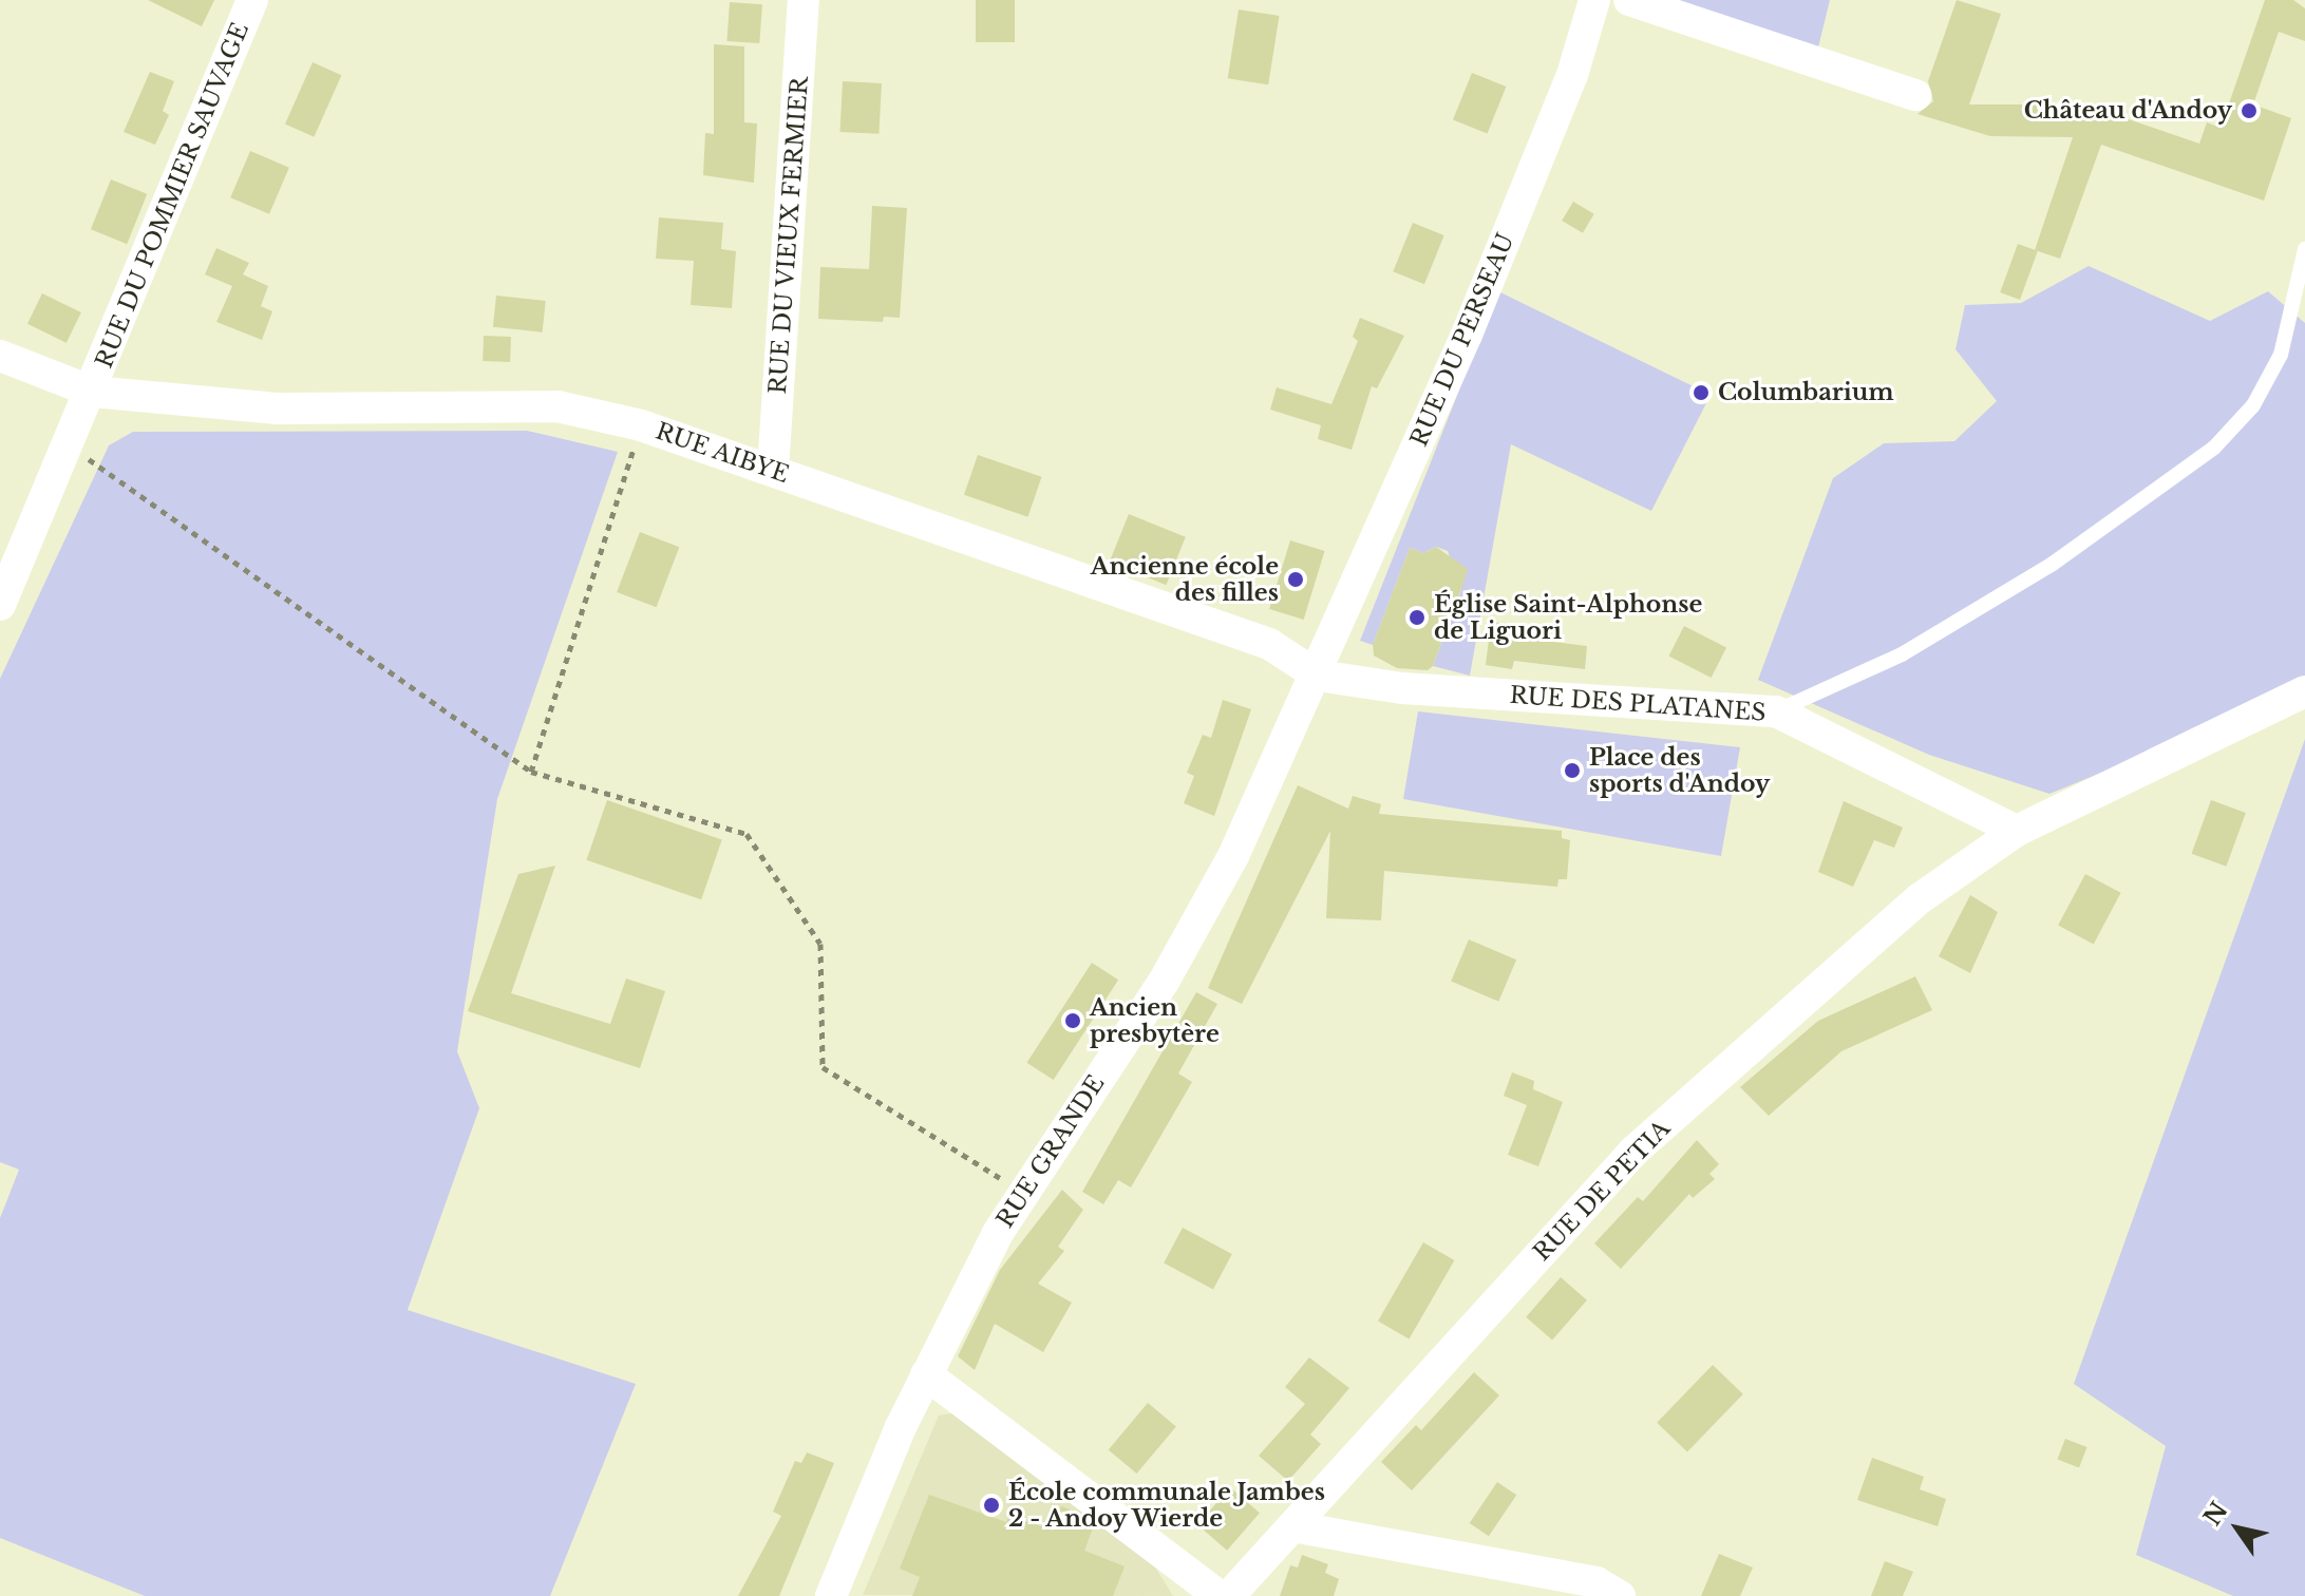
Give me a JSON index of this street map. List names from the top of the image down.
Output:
{
  "streets": {
    "street": [
      "RUE DU POMMIER SAUVAGE",
      "RUE DU VIEUX FERMIER",
      "RUE DU PERSEAU",
      "RUE AIBYE",
      "RUE DES PLATANES",
      "RUE GRANDE",
      "RUE DE PETIA"
    ]
  },
  "crossings": [
    ["RUE DU POMMIER SAUVAGE", "RUE AIBYE"],
    ["RUE DU VIEUX FERMIER", "RUE AIBYE"],
    ["RUE DU PERSEAU", "RUE AIBYE"],
    ["RUE DU PERSEAU", "RUE DES PLATANES"],
    ["RUE DU PERSEAU", "RUE GRANDE"],
    ["RUE AIBYE", "RUE DES PLATANES"],
    ["RUE AIBYE", "RUE GRANDE"],
    ["RUE DES PLATANES", "RUE GRANDE"],
    ["RUE DES PLATANES", "RUE DE PETIA"]
  ],
  "places": [
    "Château d'Andoy",
    "Columbarium",
    "Ancienne école des filles",
    "Église Saint-Alphonse de Liguori",
    "Place des sports d'Andoy",
    "Ancien presbytère",
    "École communale Jambes 2 - Andoy Wierde"
  ],
  "north": "top left"
}
